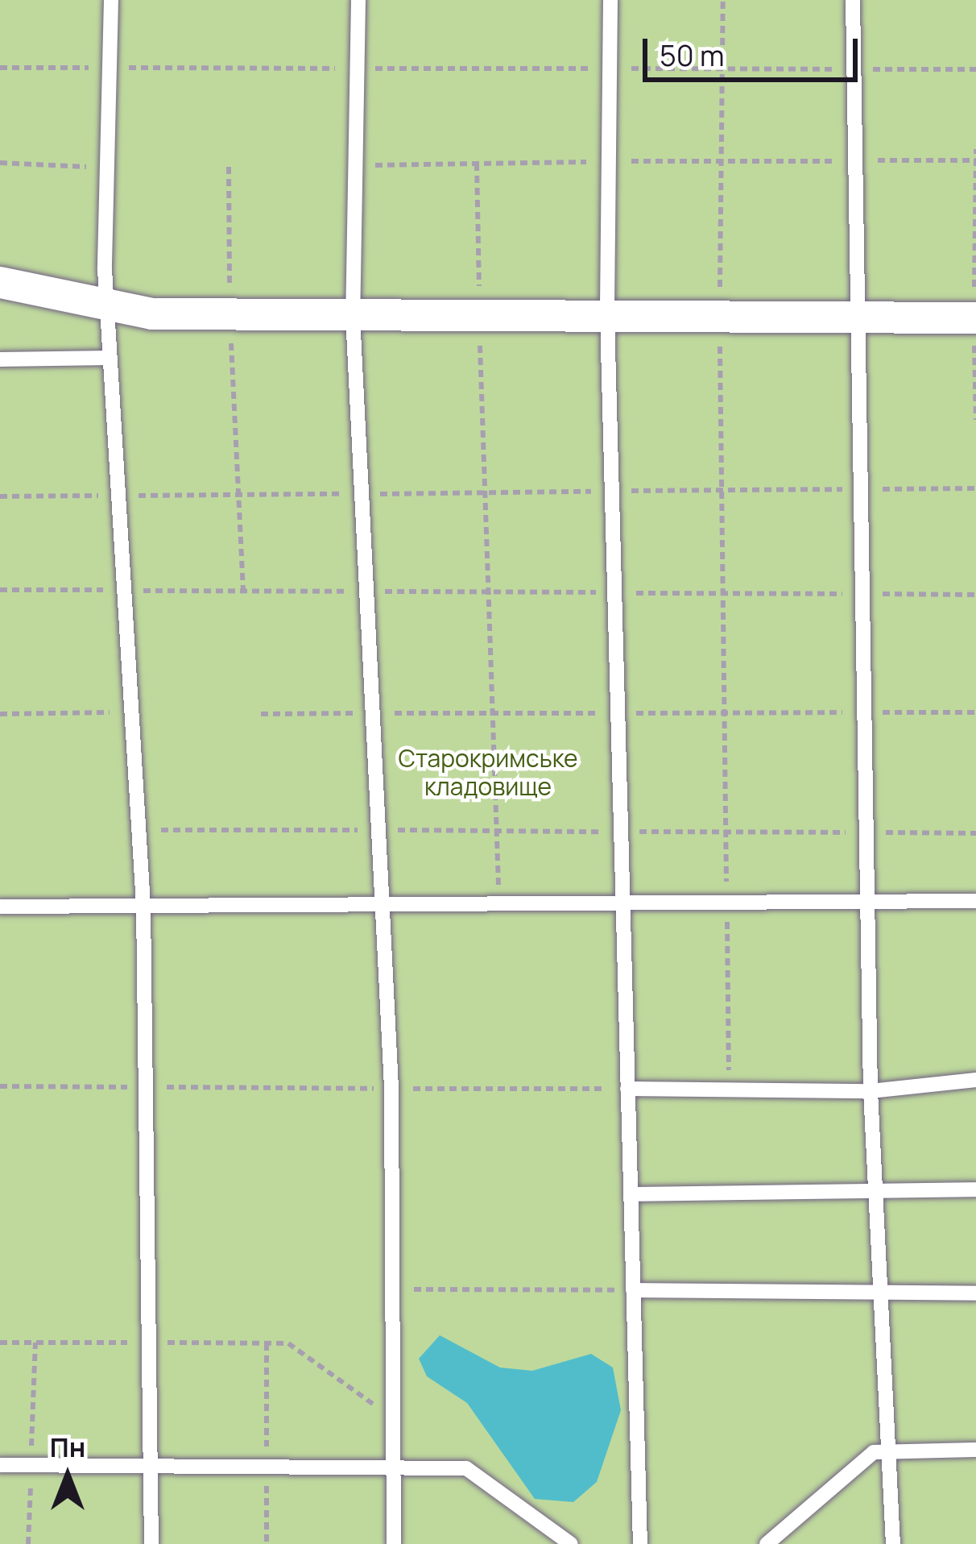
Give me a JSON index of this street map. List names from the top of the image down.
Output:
{
  "parks": ["Старокримське кладовище"],
  "scale_bar": "50 m",
  "north": "top"
}
